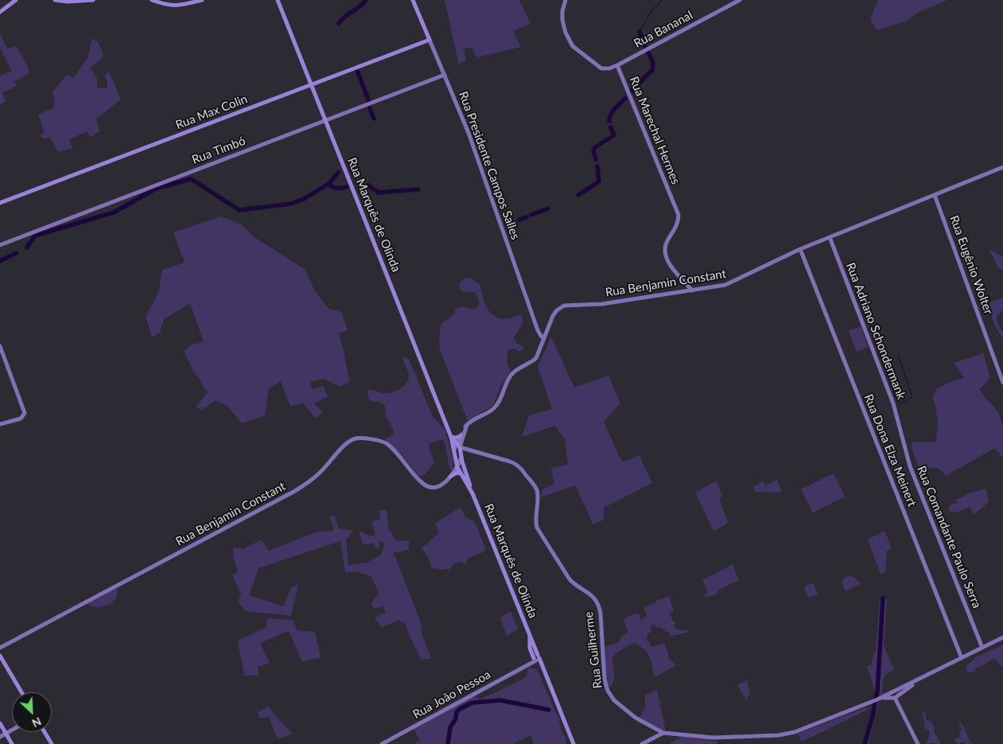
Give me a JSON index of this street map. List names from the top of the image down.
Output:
{
  "streets": {
    "main road": [
      "Rua Bananal",
      "Rua Max Colin",
      "Rua Marechal Hermes",
      "Rua Timbó",
      "Rua Presidente Campos Salles",
      "Rua Marquês de Olinda",
      "Rua Eugênio Wolter",
      "Rua Benjamin Constant",
      "Rua Adriano Schondermank",
      "Rua Dona Elza Meinert",
      "Rua Comandante Paulo Serra",
      "Rua Guilherme",
      "Rua João Pessoa"
    ]
  },
  "crossings": [
    ["Rua Bananal", "Rua Marechal Hermes"],
    ["Rua Max Colin", "Rua Presidente Campos Salles"],
    ["Rua Max Colin", "Rua Marquês de Olinda"],
    ["Rua Marechal Hermes", "Rua Benjamin Constant"],
    ["Rua Timbó", "Rua Presidente Campos Salles"],
    ["Rua Timbó", "Rua Marquês de Olinda"],
    ["Rua Presidente Campos Salles", "Rua Benjamin Constant"],
    ["Rua Marquês de Olinda", "Rua Benjamin Constant"],
    ["Rua Marquês de Olinda", "Rua Guilherme"],
    ["Rua Marquês de Olinda", "Rua João Pessoa"],
    ["Rua Eugênio Wolter", "Rua Benjamin Constant"],
    ["Rua Benjamin Constant", "Rua Adriano Schondermank"],
    ["Rua Benjamin Constant", "Rua Dona Elza Meinert"],
    ["Rua Benjamin Constant", "Rua Guilherme"],
    ["Rua Adriano Schondermank", "Rua Comandante Paulo Serra"],
    ["Rua Dona Elza Meinert", "Rua Guilherme"],
    ["Rua Comandante Paulo Serra", "Rua Guilherme"]
  ],
  "north": "bottom right"
}
